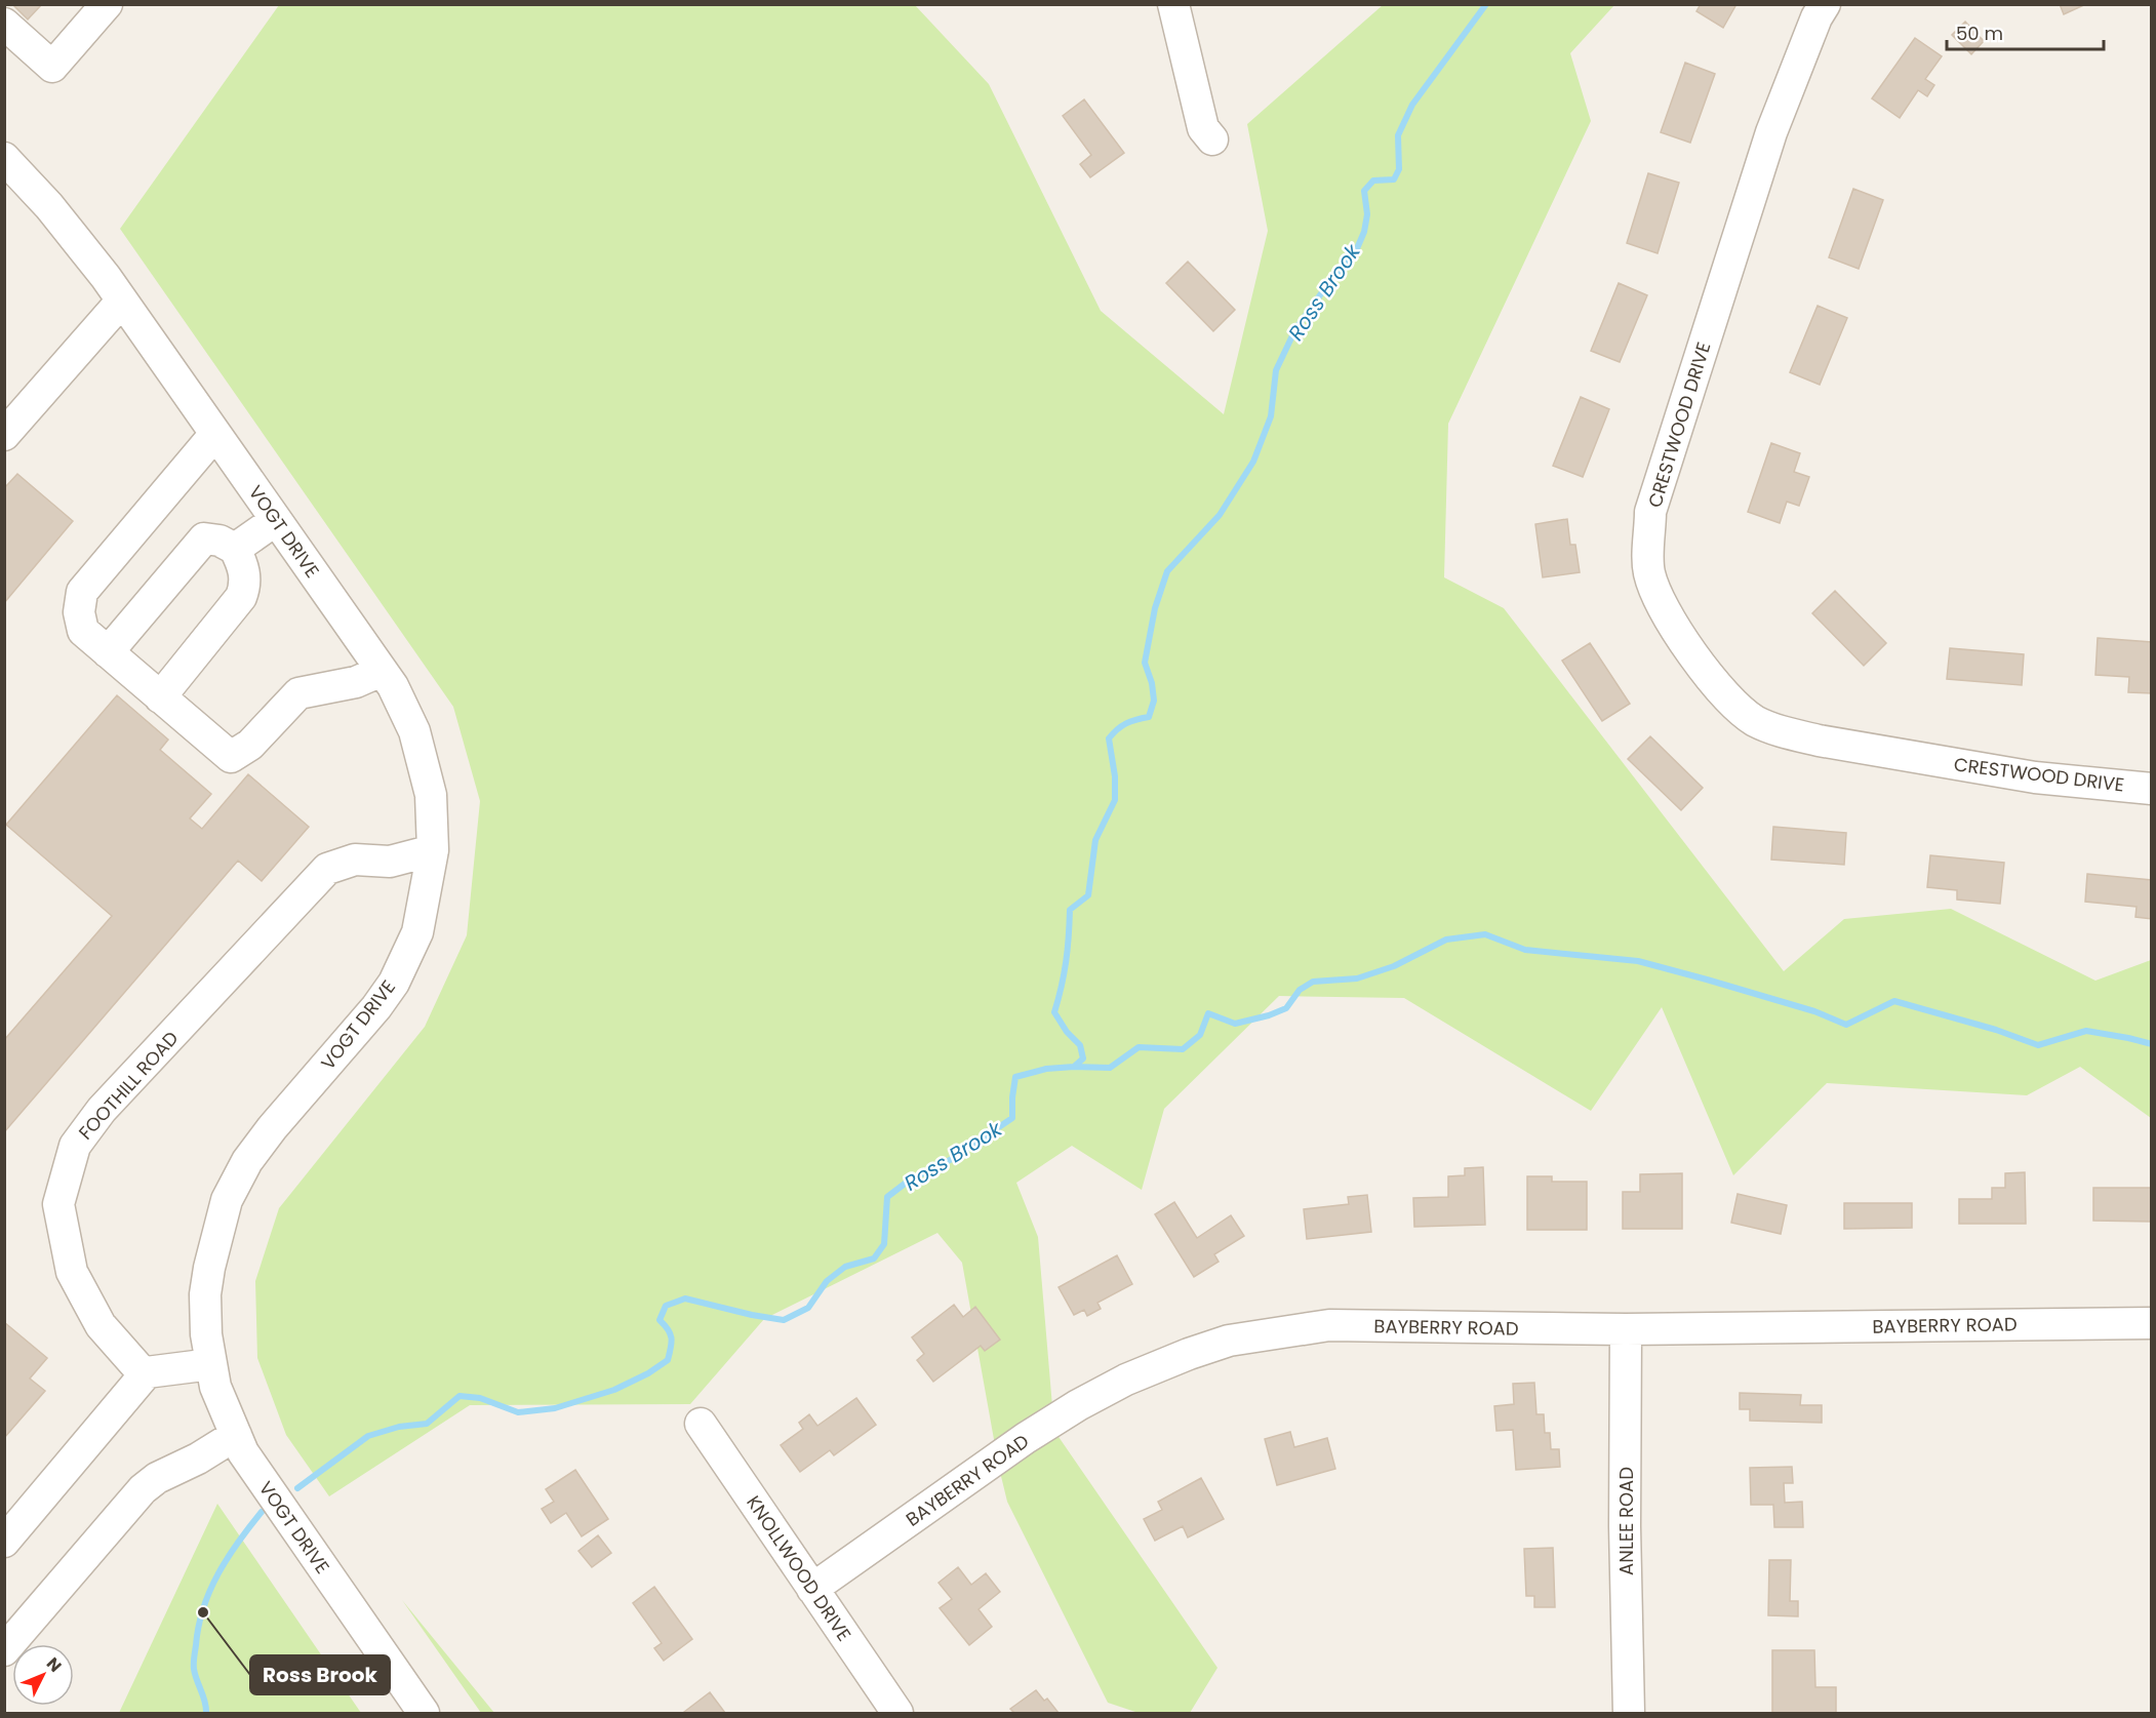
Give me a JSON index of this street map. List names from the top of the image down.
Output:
{
  "streets": {
    "street": [
      "CRESTWOOD DRIVE",
      "VOGT DRIVE",
      "FOOTHILL ROAD",
      "BAYBERRY ROAD",
      "ANLEE ROAD",
      "KNOLLWOOD DRIVE"
    ]
  },
  "crossings": [
    ["VOGT DRIVE", "FOOTHILL ROAD"],
    ["BAYBERRY ROAD", "ANLEE ROAD"],
    ["BAYBERRY ROAD", "KNOLLWOOD DRIVE"]
  ],
  "water": ["Ross Brook"],
  "places": ["Ross Brook"],
  "scale_bar": "50 m",
  "north": "top right"
}
